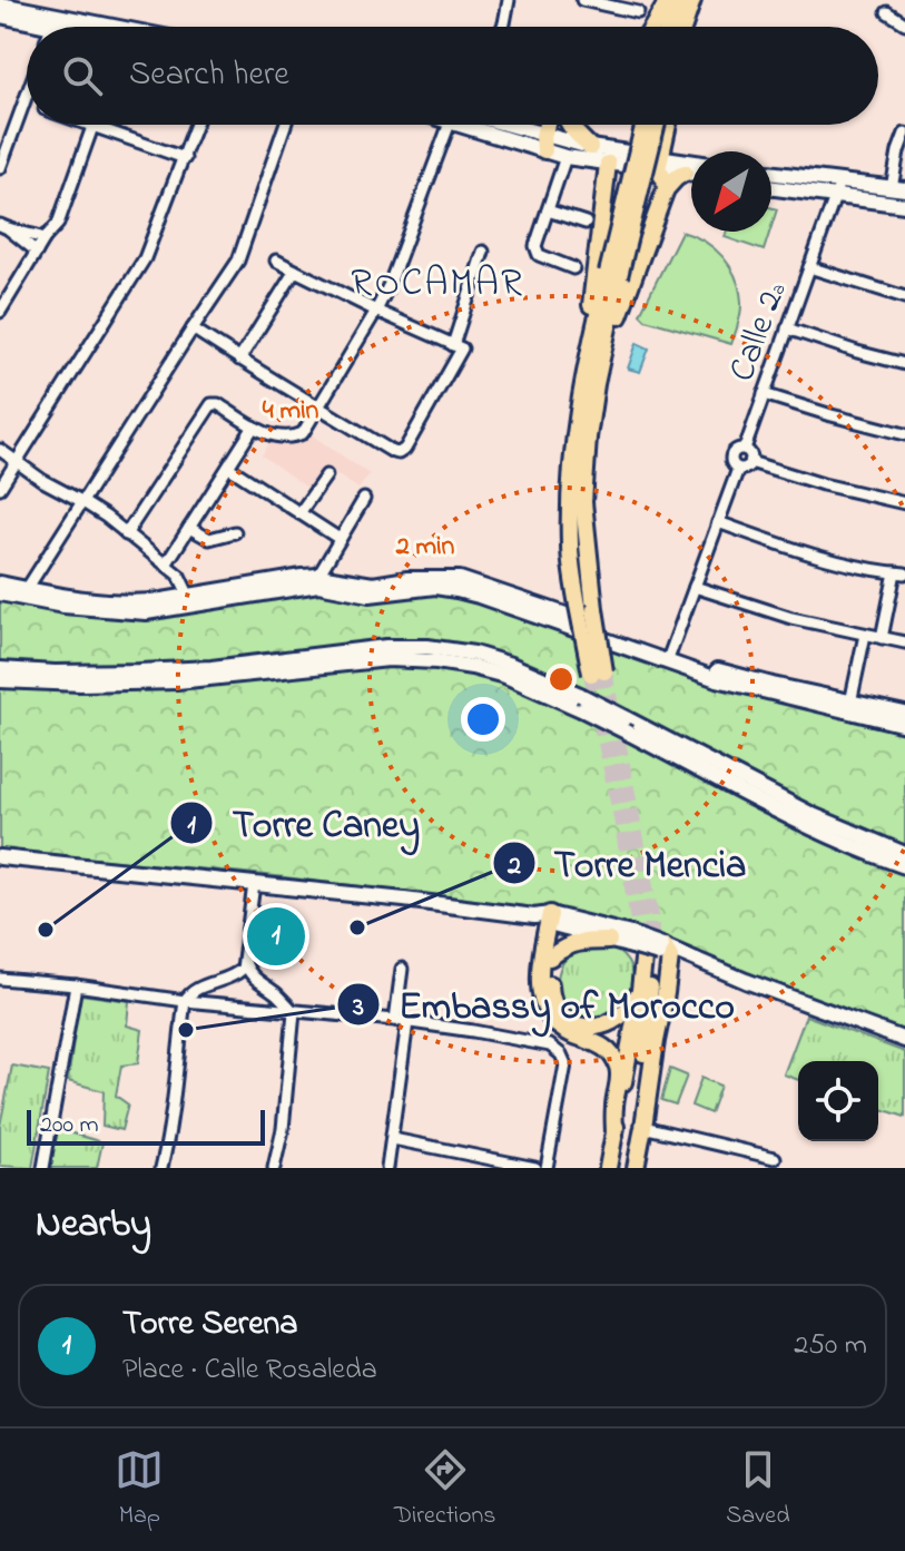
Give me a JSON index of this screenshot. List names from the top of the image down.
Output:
{
  "streets": {
    "street": ["Calle 2ª"]
  },
  "districts": ["ROCAMAR"],
  "places": ["Torre Mencia", "Torre Caney", "Embassy of Morocco"],
  "scale_bar": "200 m",
  "north": "bottom left",
  "page": {
    "search": "Search here",
    "pins": "1",
    "scale": "200 m",
    "heading": "Nearby",
    "list": [
      {
        "mark": "1",
        "name": "Torre Serena",
        "note": "Place · Calle Rosaleda",
        "value": "250 m"
      }
    ],
    "nav": ["Map", "Directions", "Saved"]
  },
  "rings": ["4 min", "2 min"]
}
